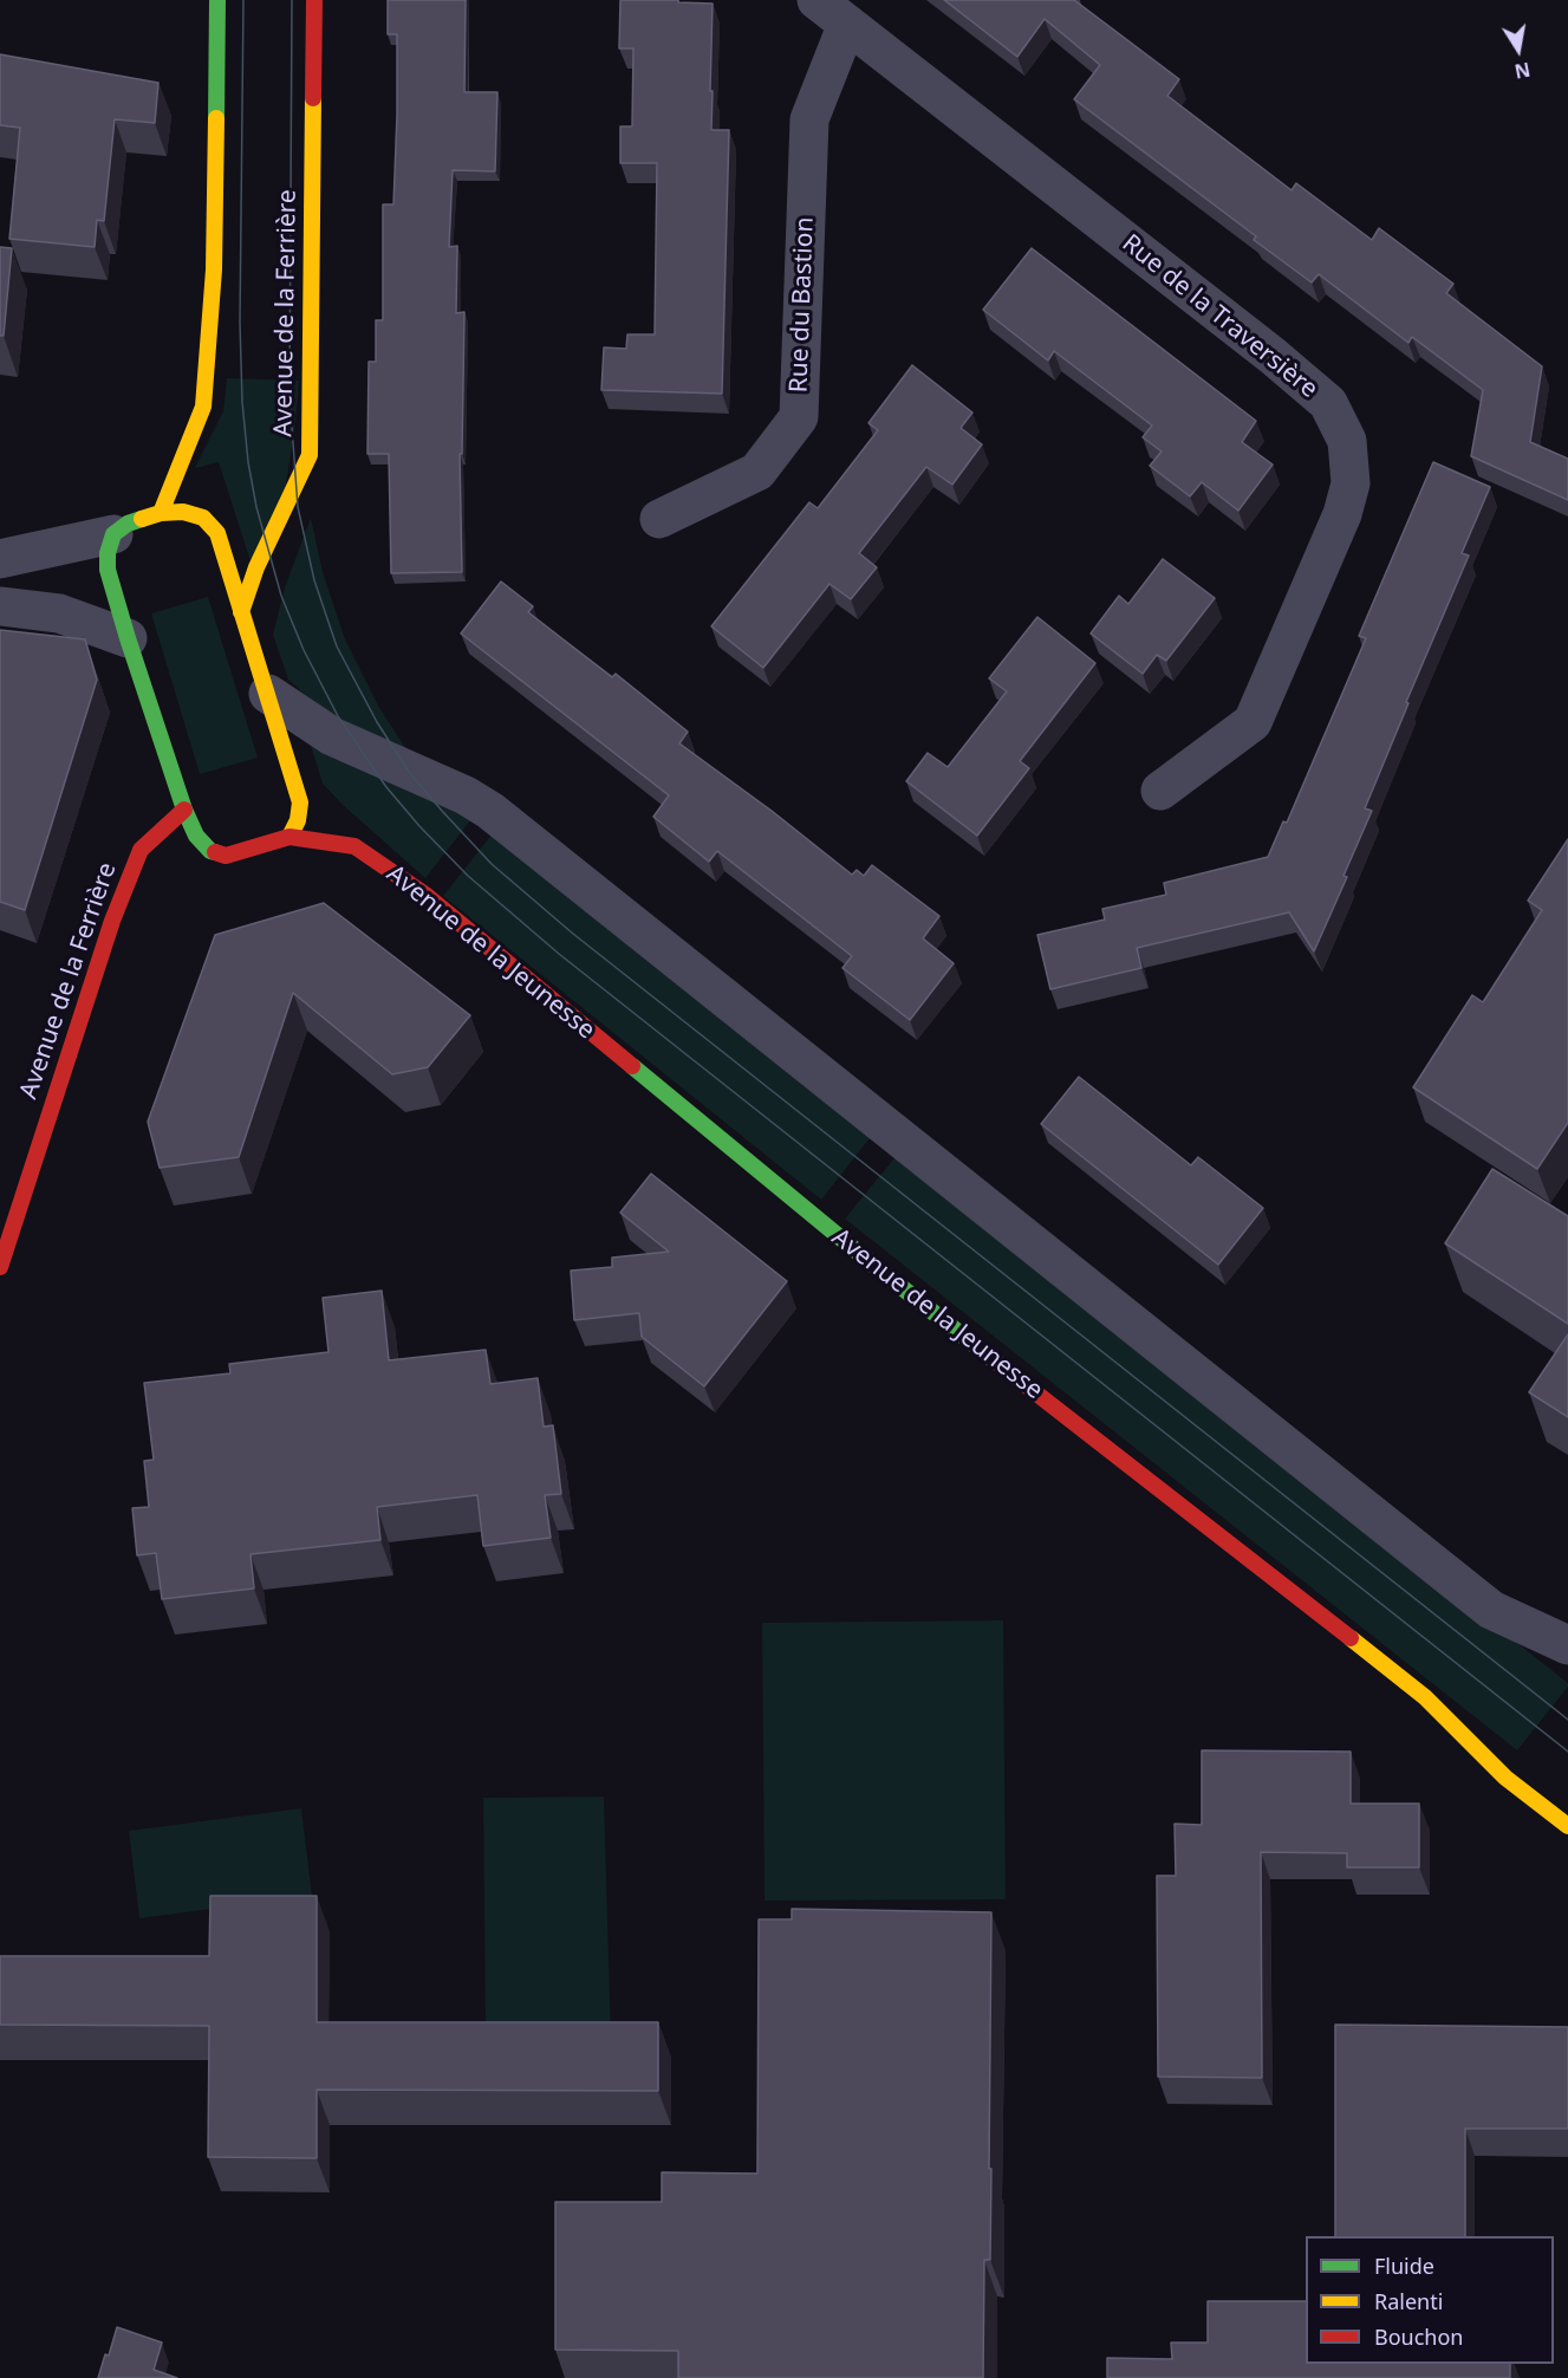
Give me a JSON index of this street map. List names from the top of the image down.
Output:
{
  "streets": {
    "street": [
      "Rue du Bastion",
      "Avenue de la Ferrière",
      "Rue de la Traversière",
      "Avenue de la Jeunesse"
    ]
  },
  "crossings": [
    ["Rue du Bastion", "Rue de la Traversière"]
  ],
  "legend": ["Fluide", "Ralenti", "Bouchon"],
  "north": "bottom"
}
